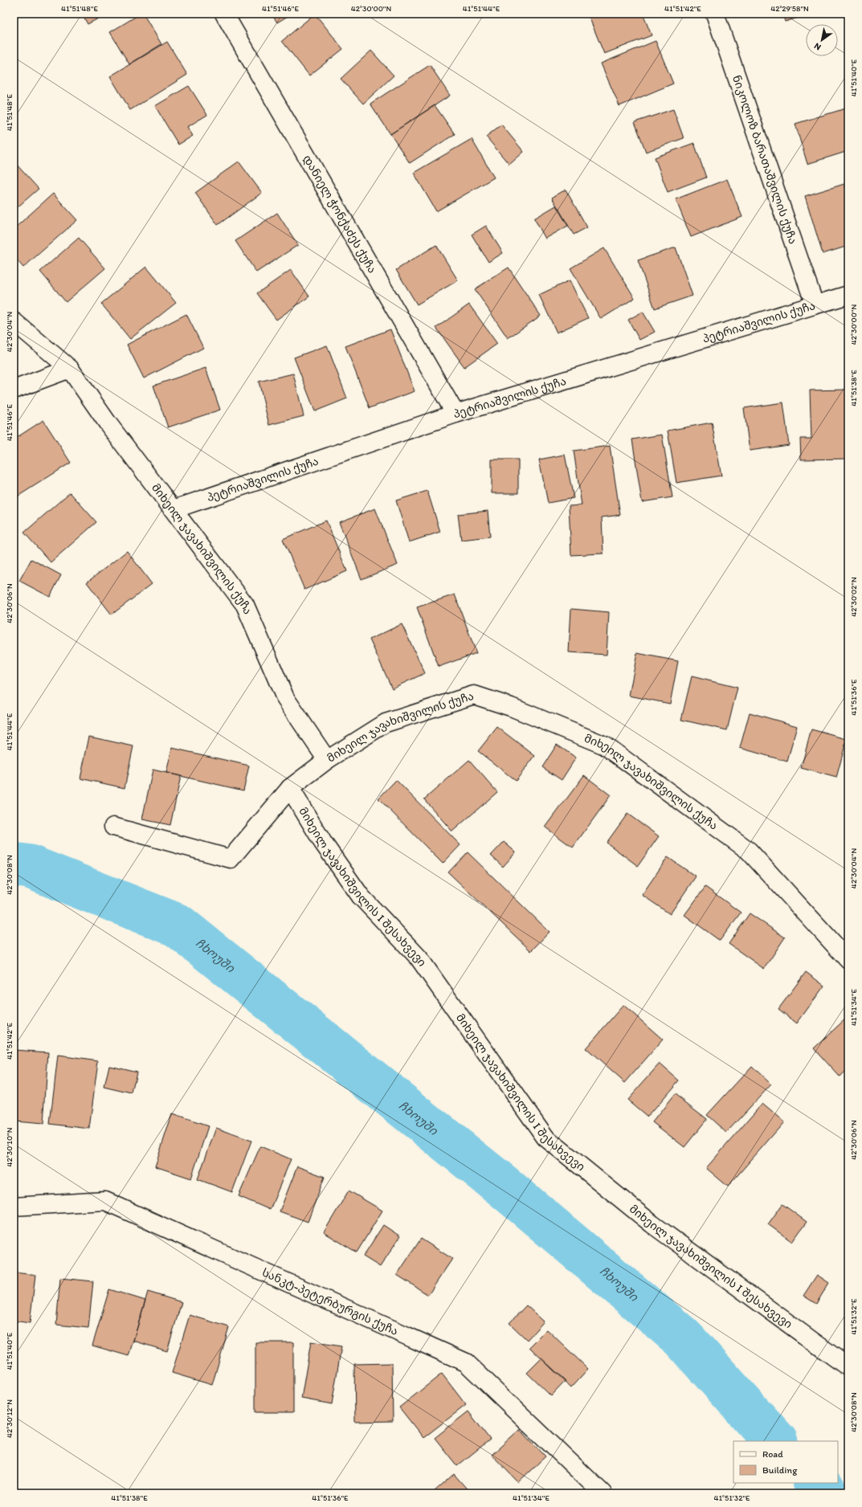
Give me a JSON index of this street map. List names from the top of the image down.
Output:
{
  "streets": {
    "street": [
      "ნიკოლოზ ბარათაშვილის ქუჩა",
      "დანიელ ჭონქაძეს ქუჩა",
      "პეტრიაშვილის ქუჩა",
      "მიხეილ ჯავახიშვილის ქუჩა",
      "მიხეილ ჯავახიშვილის I შესახვევი",
      "სანკტ-პეტერბურგის ქუჩა"
    ]
  },
  "crossings": [
    ["ნიკოლოზ ბარათაშვილის ქუჩა", "პეტრიაშვილის ქუჩა"],
    ["დანიელ ჭონქაძეს ქუჩა", "პეტრიაშვილის ქუჩა"],
    ["პეტრიაშვილის ქუჩა", "მიხეილ ჯავახიშვილის ქუჩა"]
  ],
  "water": ["ჩხოუში"],
  "legend": ["Road", "Building"],
  "north": "bottom left",
  "coordinates": [
    "41°51'48\"E",
    "41°51'46\"E",
    "42°30'00\"N",
    "41°51'44\"E",
    "41°51'42\"E",
    "42°29'58\"N",
    "41°51'40\"E",
    "42°30'04\"N",
    "41°51'38\"E",
    "42°30'02\"N",
    "42°30'06\"N",
    "41°51'36\"E",
    "42°30'08\"N",
    "41°51'34\"E",
    "42°30'10\"N",
    "41°51'32\"E",
    "42°30'12\"N"
  ]
}
